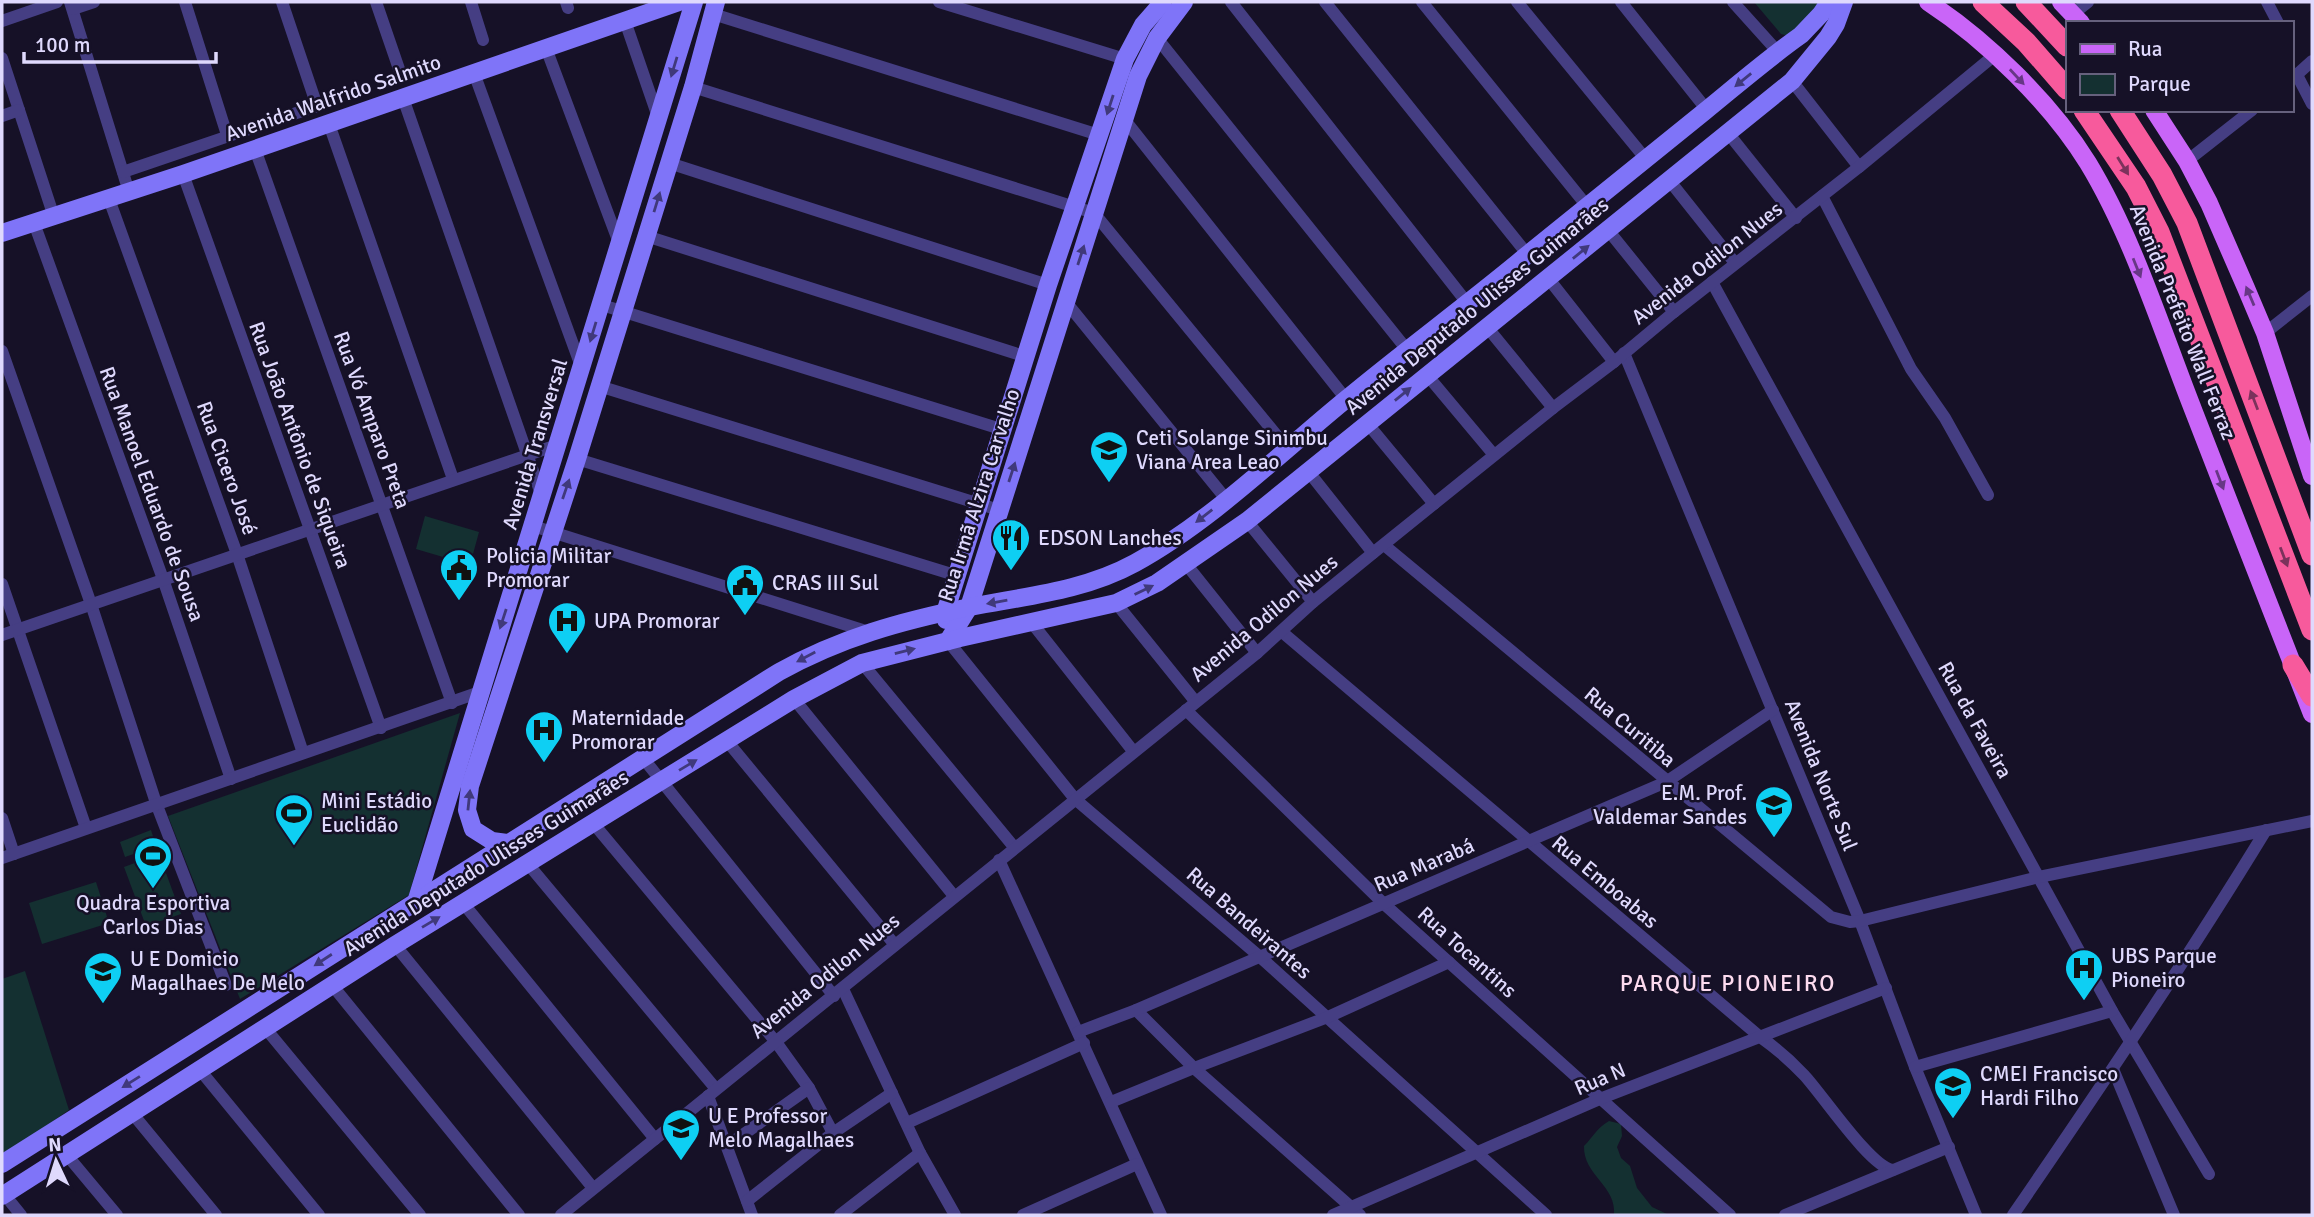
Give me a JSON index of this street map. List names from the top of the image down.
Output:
{
  "streets": {
    "highway": ["Avenida Prefeito Wall Ferraz"],
    "street": [
      "Avenida Walfrido Salmito",
      "Avenida Odilon Nues",
      "Avenida Deputado Ulisses Guimarães",
      "Rua Vó Amparo Preta",
      "Avenida Transversal",
      "Rua João Antônio de Siqueira",
      "Rua Cicero José",
      "Rua Manoel Eduardo de Sousa",
      "Rua Irmã Alzira Carvalho",
      "Rua da Faveira",
      "Rua Curitiba",
      "Avenida Norte Sul",
      "Rua Marabá",
      "Rua Emboabas",
      "Rua Bandeirantes",
      "Rua Tocantins",
      "Rua N"
    ]
  },
  "crossings": [
    ["Avenida Walfrido Salmito", "Rua Vó Amparo Preta"],
    ["Avenida Walfrido Salmito", "Rua João Antônio de Siqueira"],
    ["Avenida Walfrido Salmito", "Rua Cicero José"],
    ["Avenida Walfrido Salmito", "Rua Manoel Eduardo de Sousa"],
    ["Avenida Odilon Nues", "Avenida Prefeito Wall Ferraz"],
    ["Avenida Odilon Nues", "Rua da Faveira"],
    ["Avenida Odilon Nues", "Rua Curitiba"],
    ["Avenida Odilon Nues", "Avenida Norte Sul"],
    ["Avenida Odilon Nues", "Rua Emboabas"],
    ["Avenida Odilon Nues", "Rua Bandeirantes"],
    ["Avenida Odilon Nues", "Rua Tocantins"],
    ["Avenida Deputado Ulisses Guimarães", "Avenida Transversal"],
    ["Avenida Deputado Ulisses Guimarães", "Rua Irmã Alzira Carvalho"],
    ["Avenida Deputado Ulisses Guimarães", "Rua Curitiba"],
    ["Avenida Deputado Ulisses Guimarães", "Avenida Norte Sul"],
    ["Avenida Deputado Ulisses Guimarães", "Rua Bandeirantes"],
    ["Avenida Deputado Ulisses Guimarães", "Rua Tocantins"],
    ["Rua Irmã Alzira Carvalho", "Rua Bandeirantes"],
    ["Rua Curitiba", "Avenida Norte Sul"],
    ["Rua Curitiba", "Rua Marabá"],
    ["Avenida Norte Sul", "Rua Marabá"],
    ["Avenida Norte Sul", "Rua N"],
    ["Rua Marabá", "Rua Emboabas"],
    ["Rua Marabá", "Rua Bandeirantes"],
    ["Rua Marabá", "Rua Tocantins"],
    ["Rua Emboabas", "Rua N"],
    ["Rua Bandeirantes", "Rua N"],
    ["Rua Tocantins", "Rua N"]
  ],
  "districts": ["PARQUE PIONEIRO"],
  "places": {
    "school or university": [
      "Ceti Solange Sinimbu Viana Area Leao",
      "E.M. Prof. Valdemar Sandes",
      "U E Domicio Magalhaes De Melo",
      "CMEI Francisco Hardi Filho",
      "U E Professor Melo Magalhaes"
    ],
    "restaurant": ["EDSON Lanches"],
    "public building": ["Policia Militar Promorar", "CRAS III Sul"],
    "hospital": ["UPA Promorar", "Maternidade Promorar", "UBS Parque Pioneiro"],
    "sports": ["Mini Estádio Euclidão", "Quadra Esportiva Carlos Dias"]
  },
  "legend": ["Rua", "Parque"],
  "scale_bar": "100 m",
  "north": "top"
}
